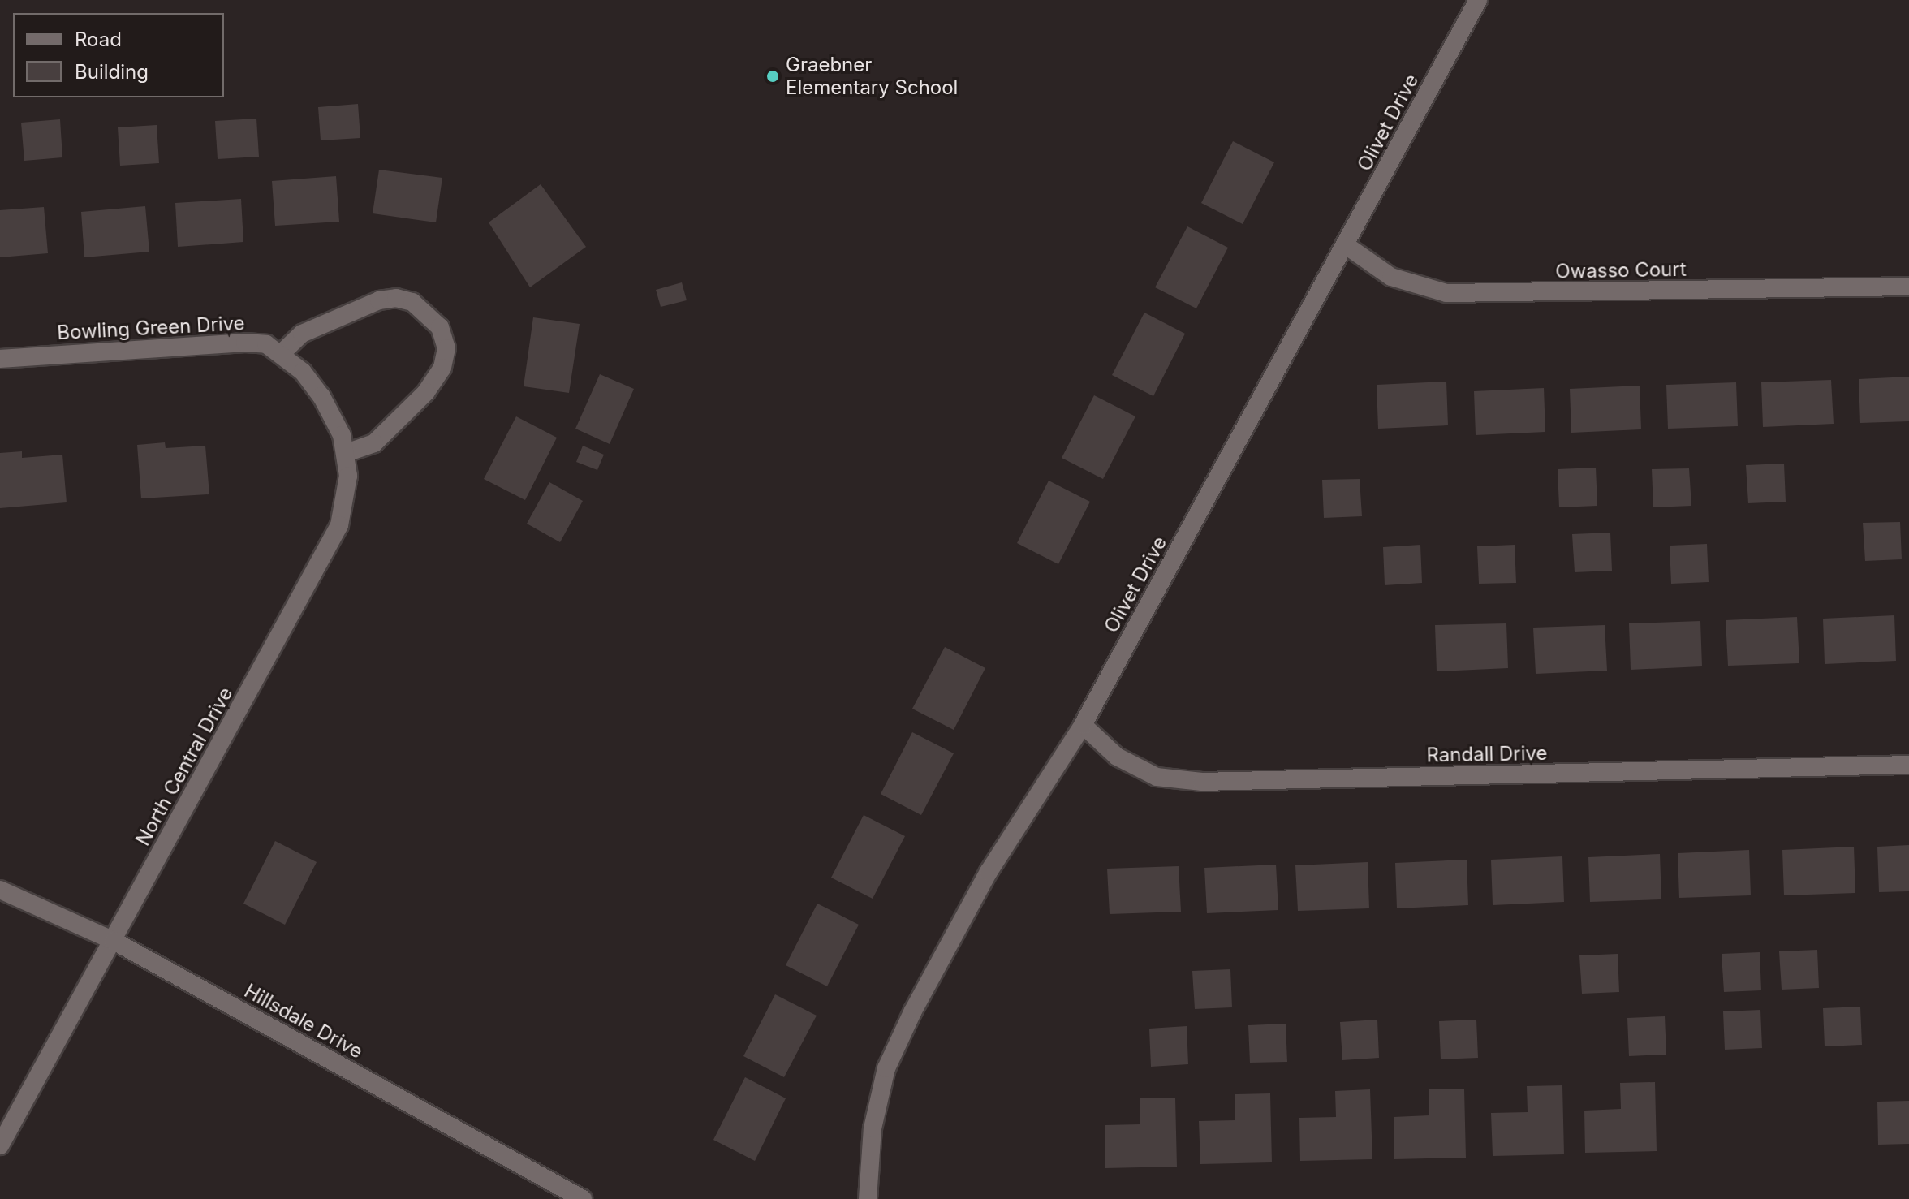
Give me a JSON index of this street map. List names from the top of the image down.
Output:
{
  "streets": {
    "street": [
      "Olivet Drive",
      "Owasso Court",
      "Bowling Green Drive",
      "Randall Drive",
      "North Central Drive",
      "Hillsdale Drive"
    ]
  },
  "crossings": [
    ["Olivet Drive", "Owasso Court"],
    ["Olivet Drive", "Randall Drive"],
    ["Bowling Green Drive", "North Central Drive"],
    ["North Central Drive", "Hillsdale Drive"]
  ],
  "places": ["Graebner Elementary School"],
  "legend": ["Road", "Building"]
}
